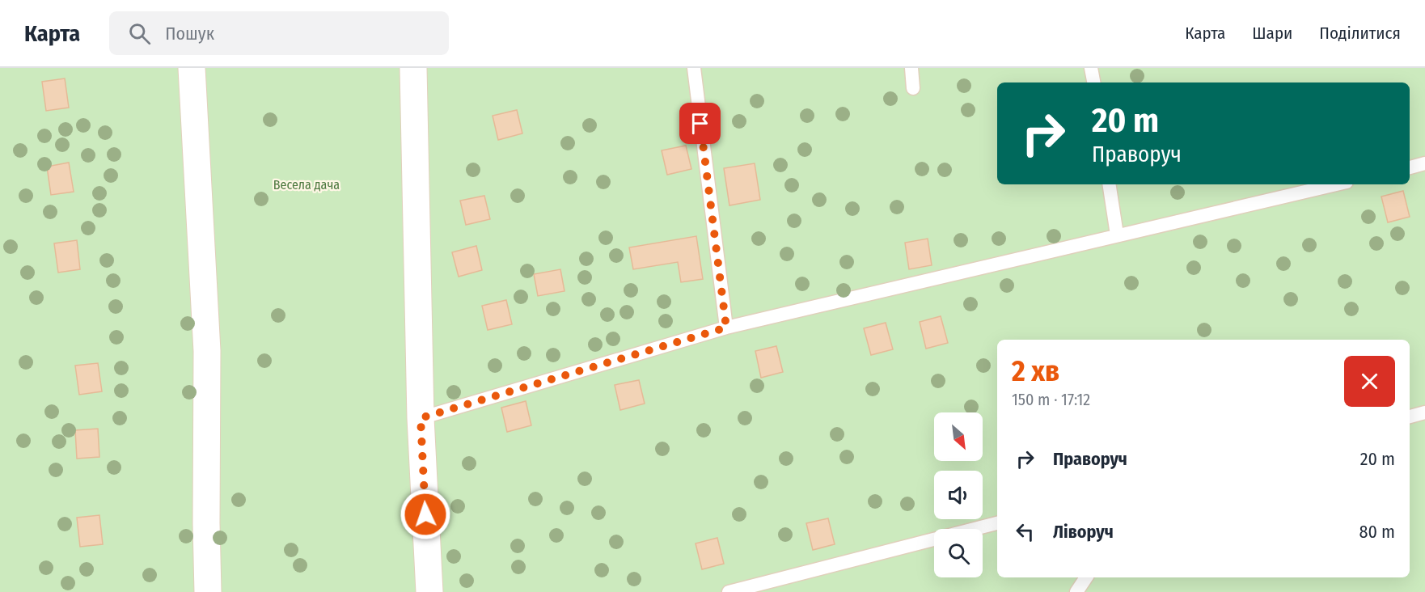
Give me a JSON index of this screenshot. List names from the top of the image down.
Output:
{
  "parks": ["Весела дача"],
  "north": "bottom right",
  "page": {
    "header": "Карта",
    "search": "Пошук",
    "nav": ["Карта", "Шари", "Поділитися"],
    "turn": ["20 m", "Праворуч"],
    "heading": ["2 хв", "150 m · 17:12"],
    "list": [
      {
        "name": "Праворуч",
        "value": "20 m"
      },
      {
        "name": "Ліворуч",
        "value": "80 m"
      }
    ]
  }
}
